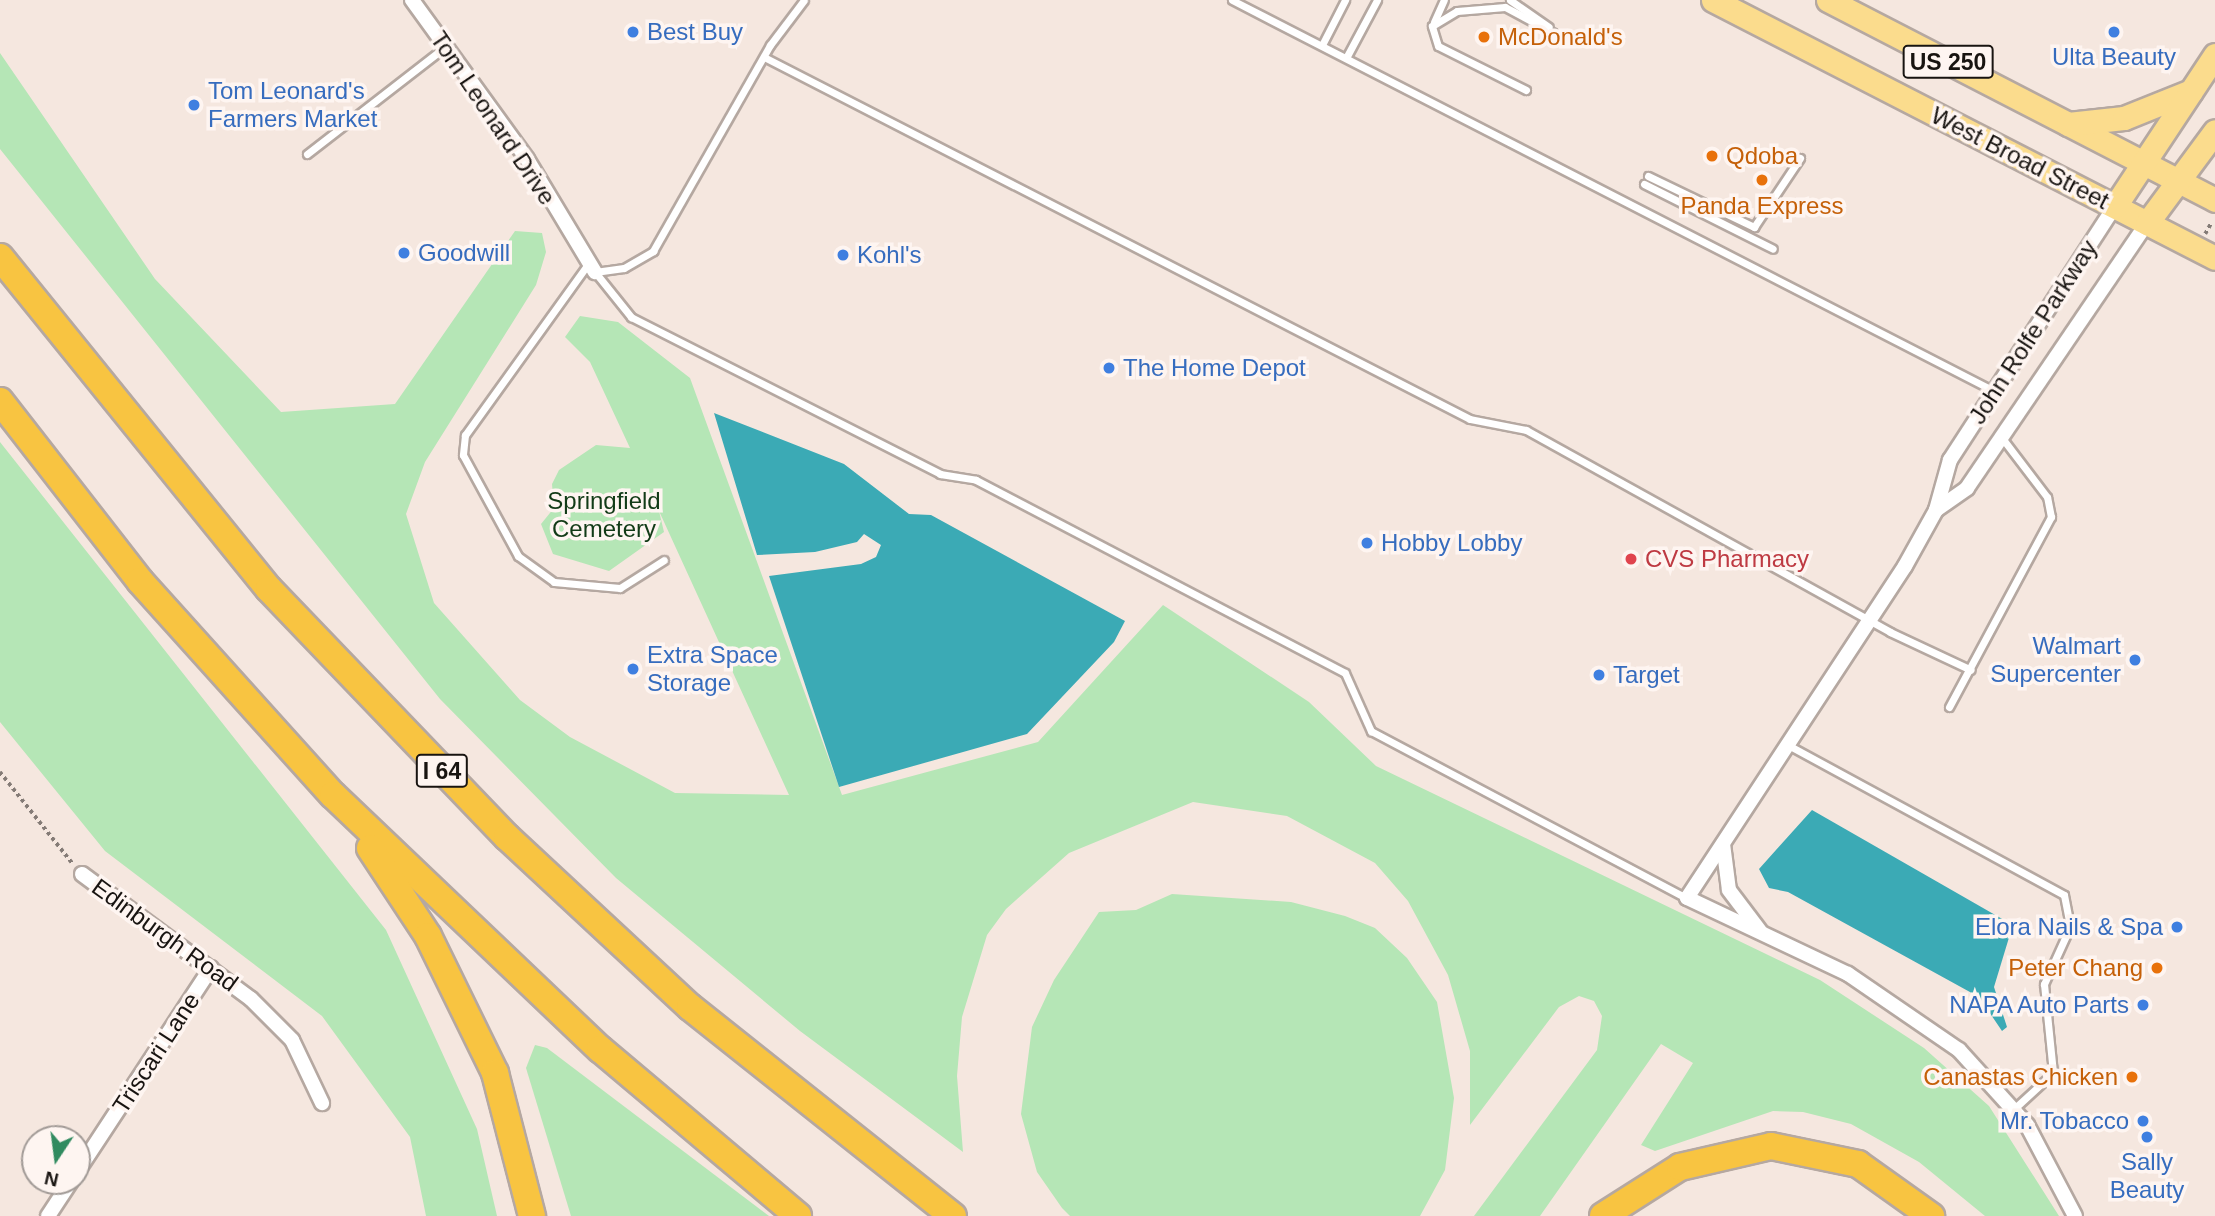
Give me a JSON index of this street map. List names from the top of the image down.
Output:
{
  "streets": {
    "highway": ["I 64"],
    "main road": ["US 250", "West Broad Street", "John Rolfe Parkway"],
    "street": ["Tom Leonard Drive", "Edinburgh Road", "Triscari Lane"]
  },
  "crossings": [
    ["US 250", "John Rolfe Parkway"],
    ["West Broad Street", "John Rolfe Parkway"],
    ["Edinburgh Road", "Triscari Lane"]
  ],
  "parks": ["Springfield Cemetery"],
  "places": [
    "Best Buy",
    "Ulta Beauty",
    "McDonald's",
    "Tom Leonard's Farmers Market",
    "Qdoba",
    "Panda Express",
    "Goodwill",
    "Kohl's",
    "The Home Depot",
    "Hobby Lobby",
    "CVS Pharmacy",
    "Walmart Supercenter",
    "Extra Space Storage",
    "Target",
    "Elora Nails & Spa",
    "Peter Chang",
    "NAPA Auto Parts",
    "Canastas Chicken",
    "Mr. Tobacco",
    "Sally Beauty"
  ],
  "north": "bottom"
}
